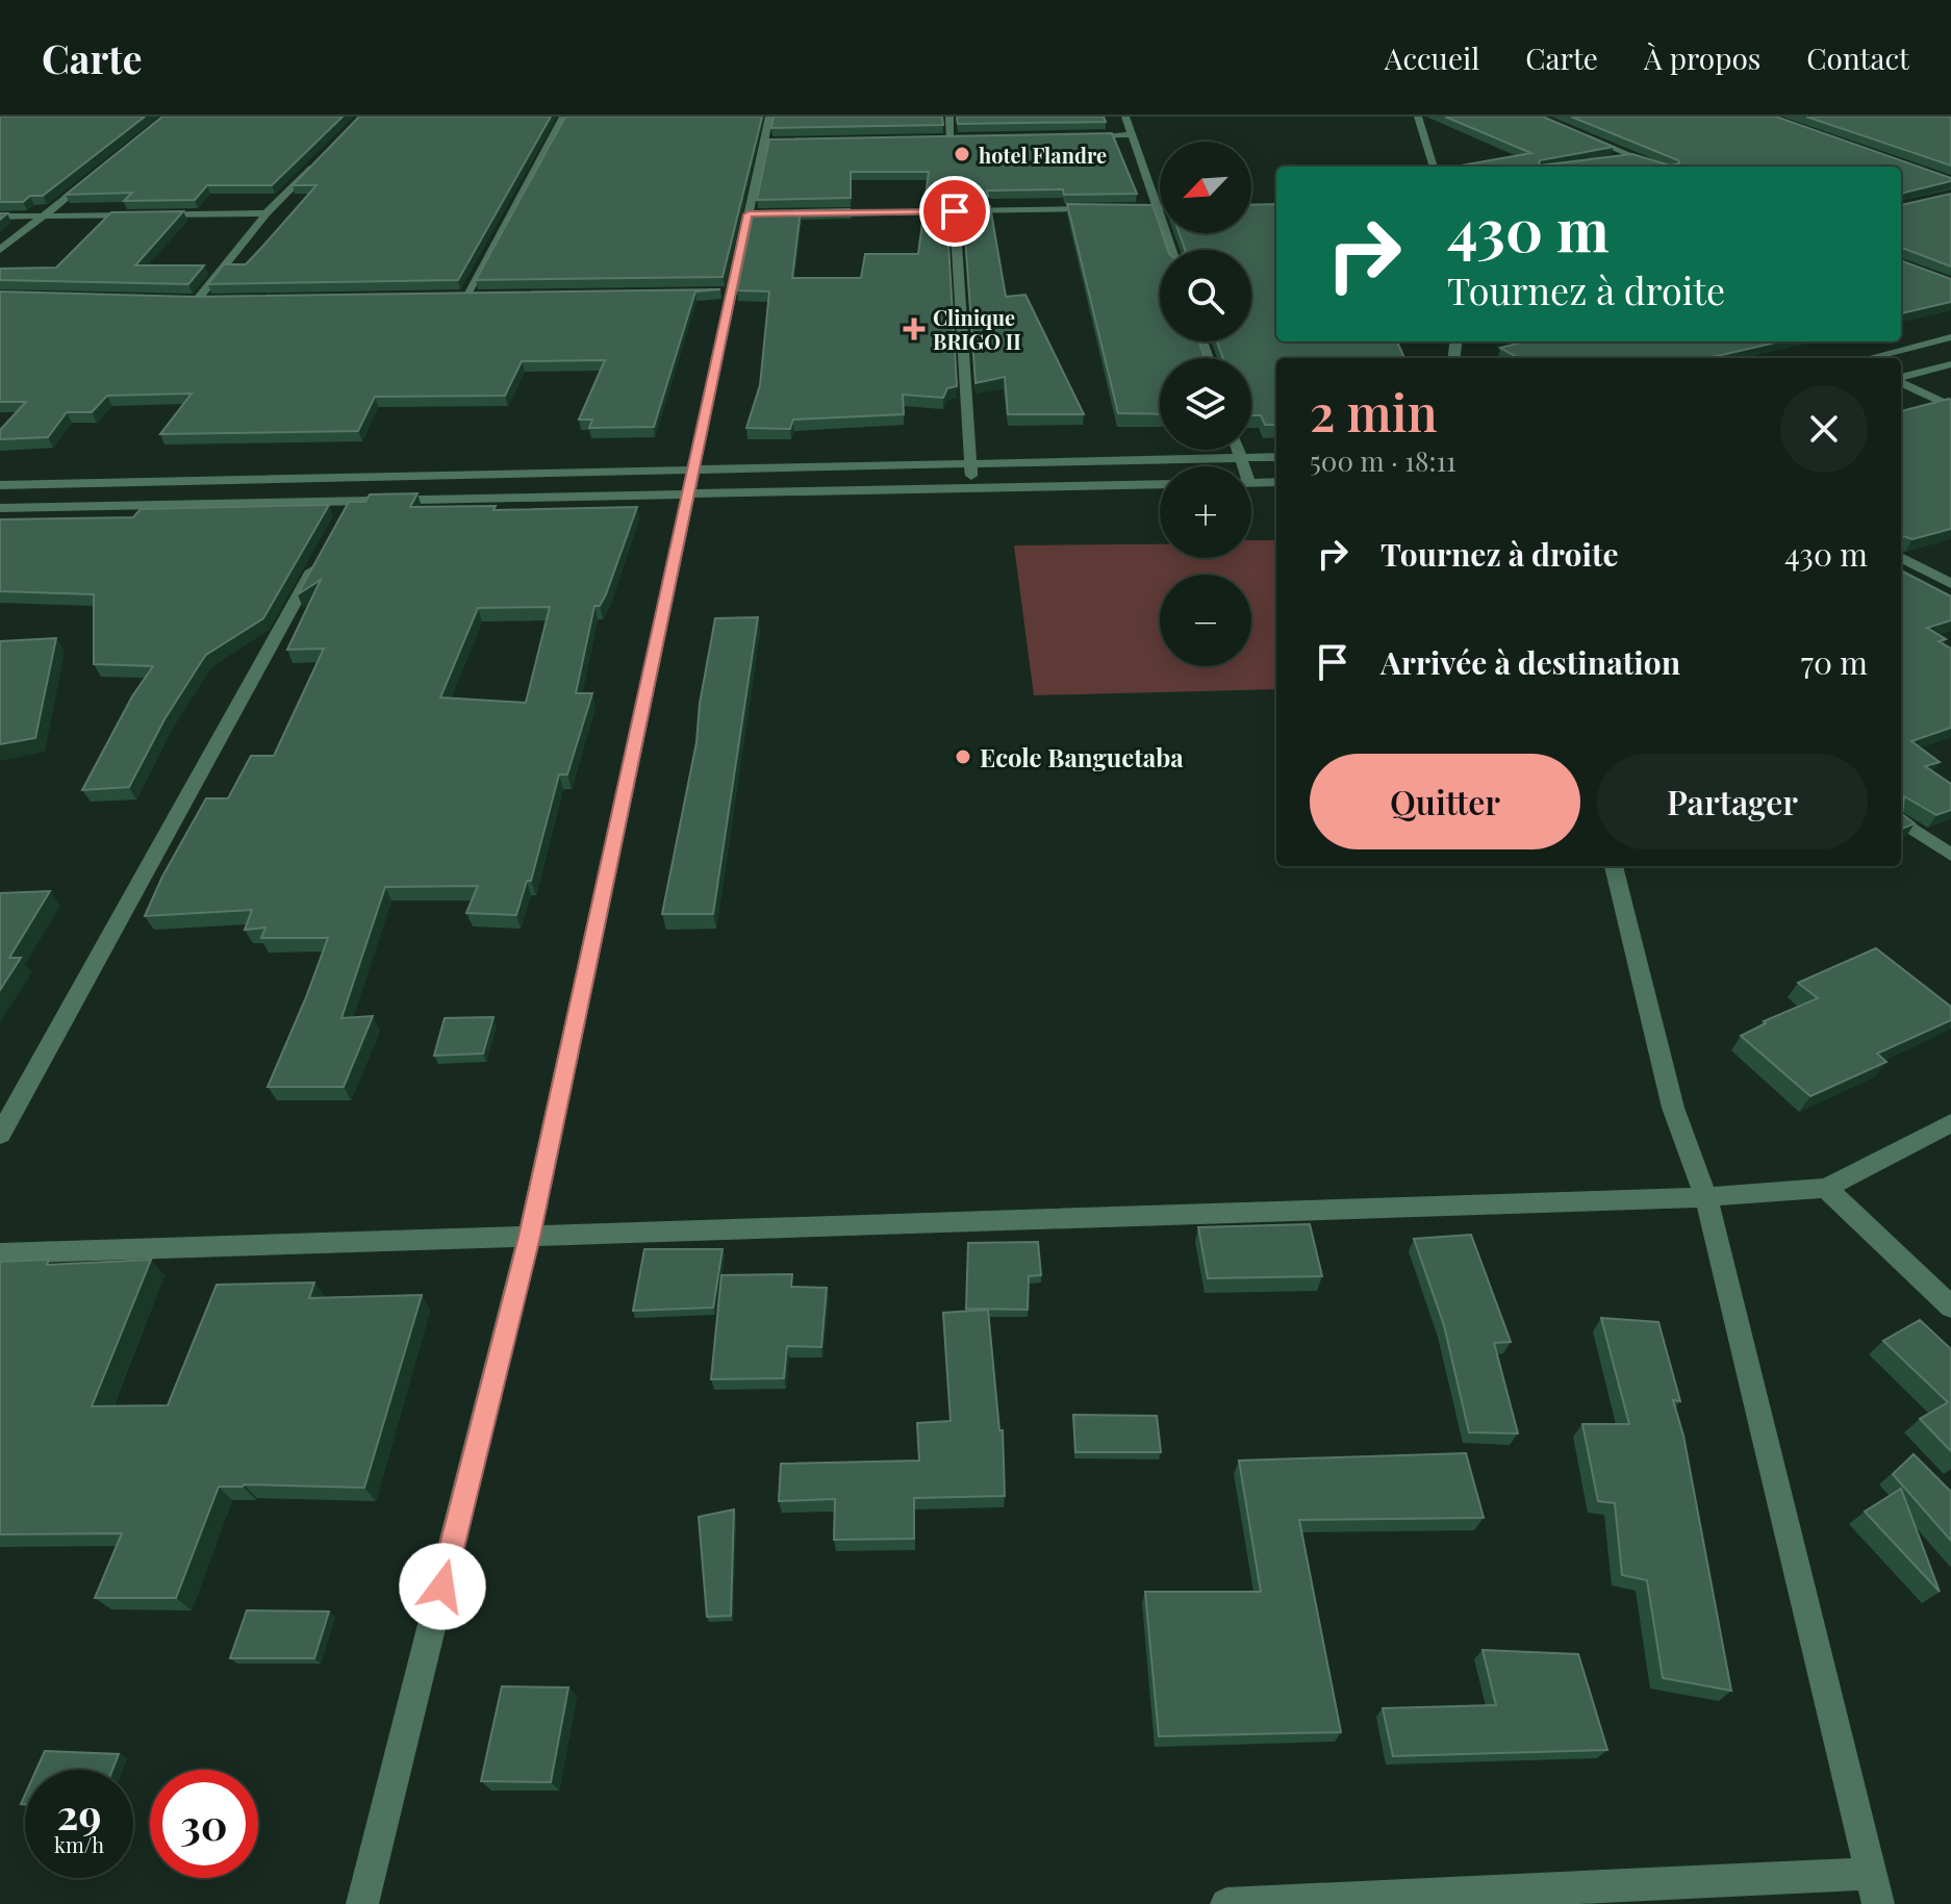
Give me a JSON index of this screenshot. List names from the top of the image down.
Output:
{
  "places": {
    "other": ["hotel Flandre", "Ecole Banguetaba"],
    "health": ["Clinique BRIGO II"]
  },
  "north": "bottom left",
  "page": {
    "header": "Carte",
    "nav": [
      "Accueil",
      "Carte",
      "À propos",
      "Contact"
    ],
    "map_buttons": ["+", "−"],
    "turn": ["430 m", "Tournez à droite"],
    "heading": ["2 min", "500 m · 18:11"],
    "list": [
      {
        "name": "Tournez à droite",
        "value": "430 m"
      },
      {
        "name": "Arrivée à destination",
        "value": "70 m"
      }
    ],
    "buttons": ["Quitter", "Partager"],
    "speed": "29 km/h",
    "limit": "30"
  }
}
